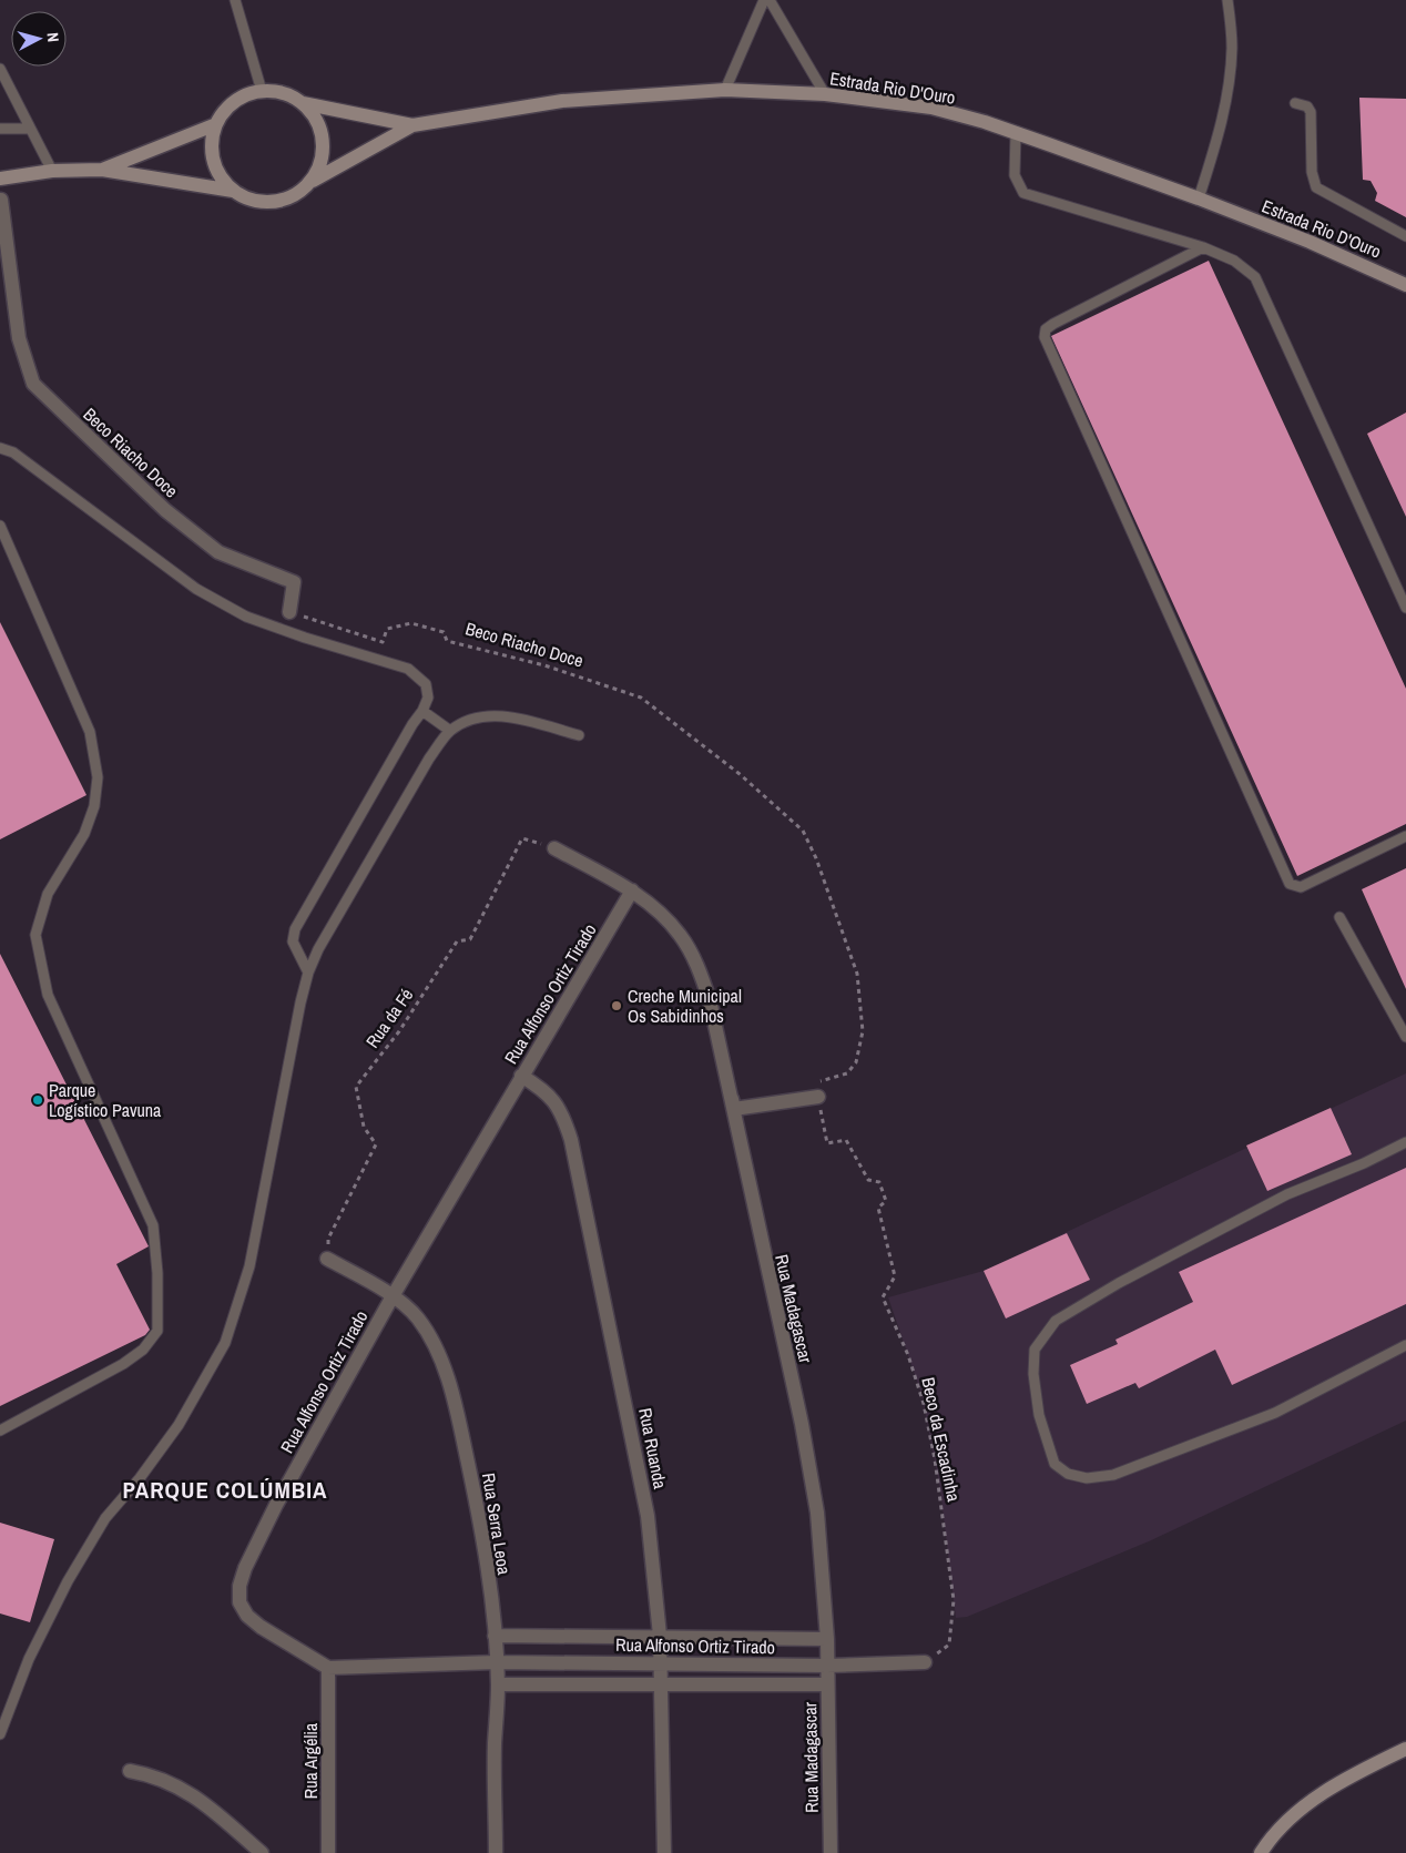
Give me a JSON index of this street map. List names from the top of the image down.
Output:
{
  "streets": {
    "street": [
      "Estrada Rio D'Ouro",
      "Beco Riacho Doce",
      "Rua Alfonso Ortiz Tirado",
      "Rua Madagascar",
      "Rua Ruanda",
      "Rua Serra Leoa",
      "Rua Argélia"
    ],
    "path": ["Rua da Fé", "Beco da Escadinha"]
  },
  "crossings": [
    ["Beco Riacho Doce", "Beco da Escadinha"],
    ["Rua Alfonso Ortiz Tirado", "Rua Madagascar"],
    ["Rua Alfonso Ortiz Tirado", "Beco da Escadinha"],
    ["Rua Alfonso Ortiz Tirado", "Rua Ruanda"],
    ["Rua Alfonso Ortiz Tirado", "Rua Serra Leoa"],
    ["Rua Alfonso Ortiz Tirado", "Rua Argélia"],
    ["Rua da Fé", "Rua Madagascar"],
    ["Rua da Fé", "Rua Serra Leoa"]
  ],
  "districts": ["PARQUE COLÚMBIA"],
  "places": ["Creche Municipal Os Sabidinhos", "Parque Logístico Pavuna"],
  "north": "right"
}
